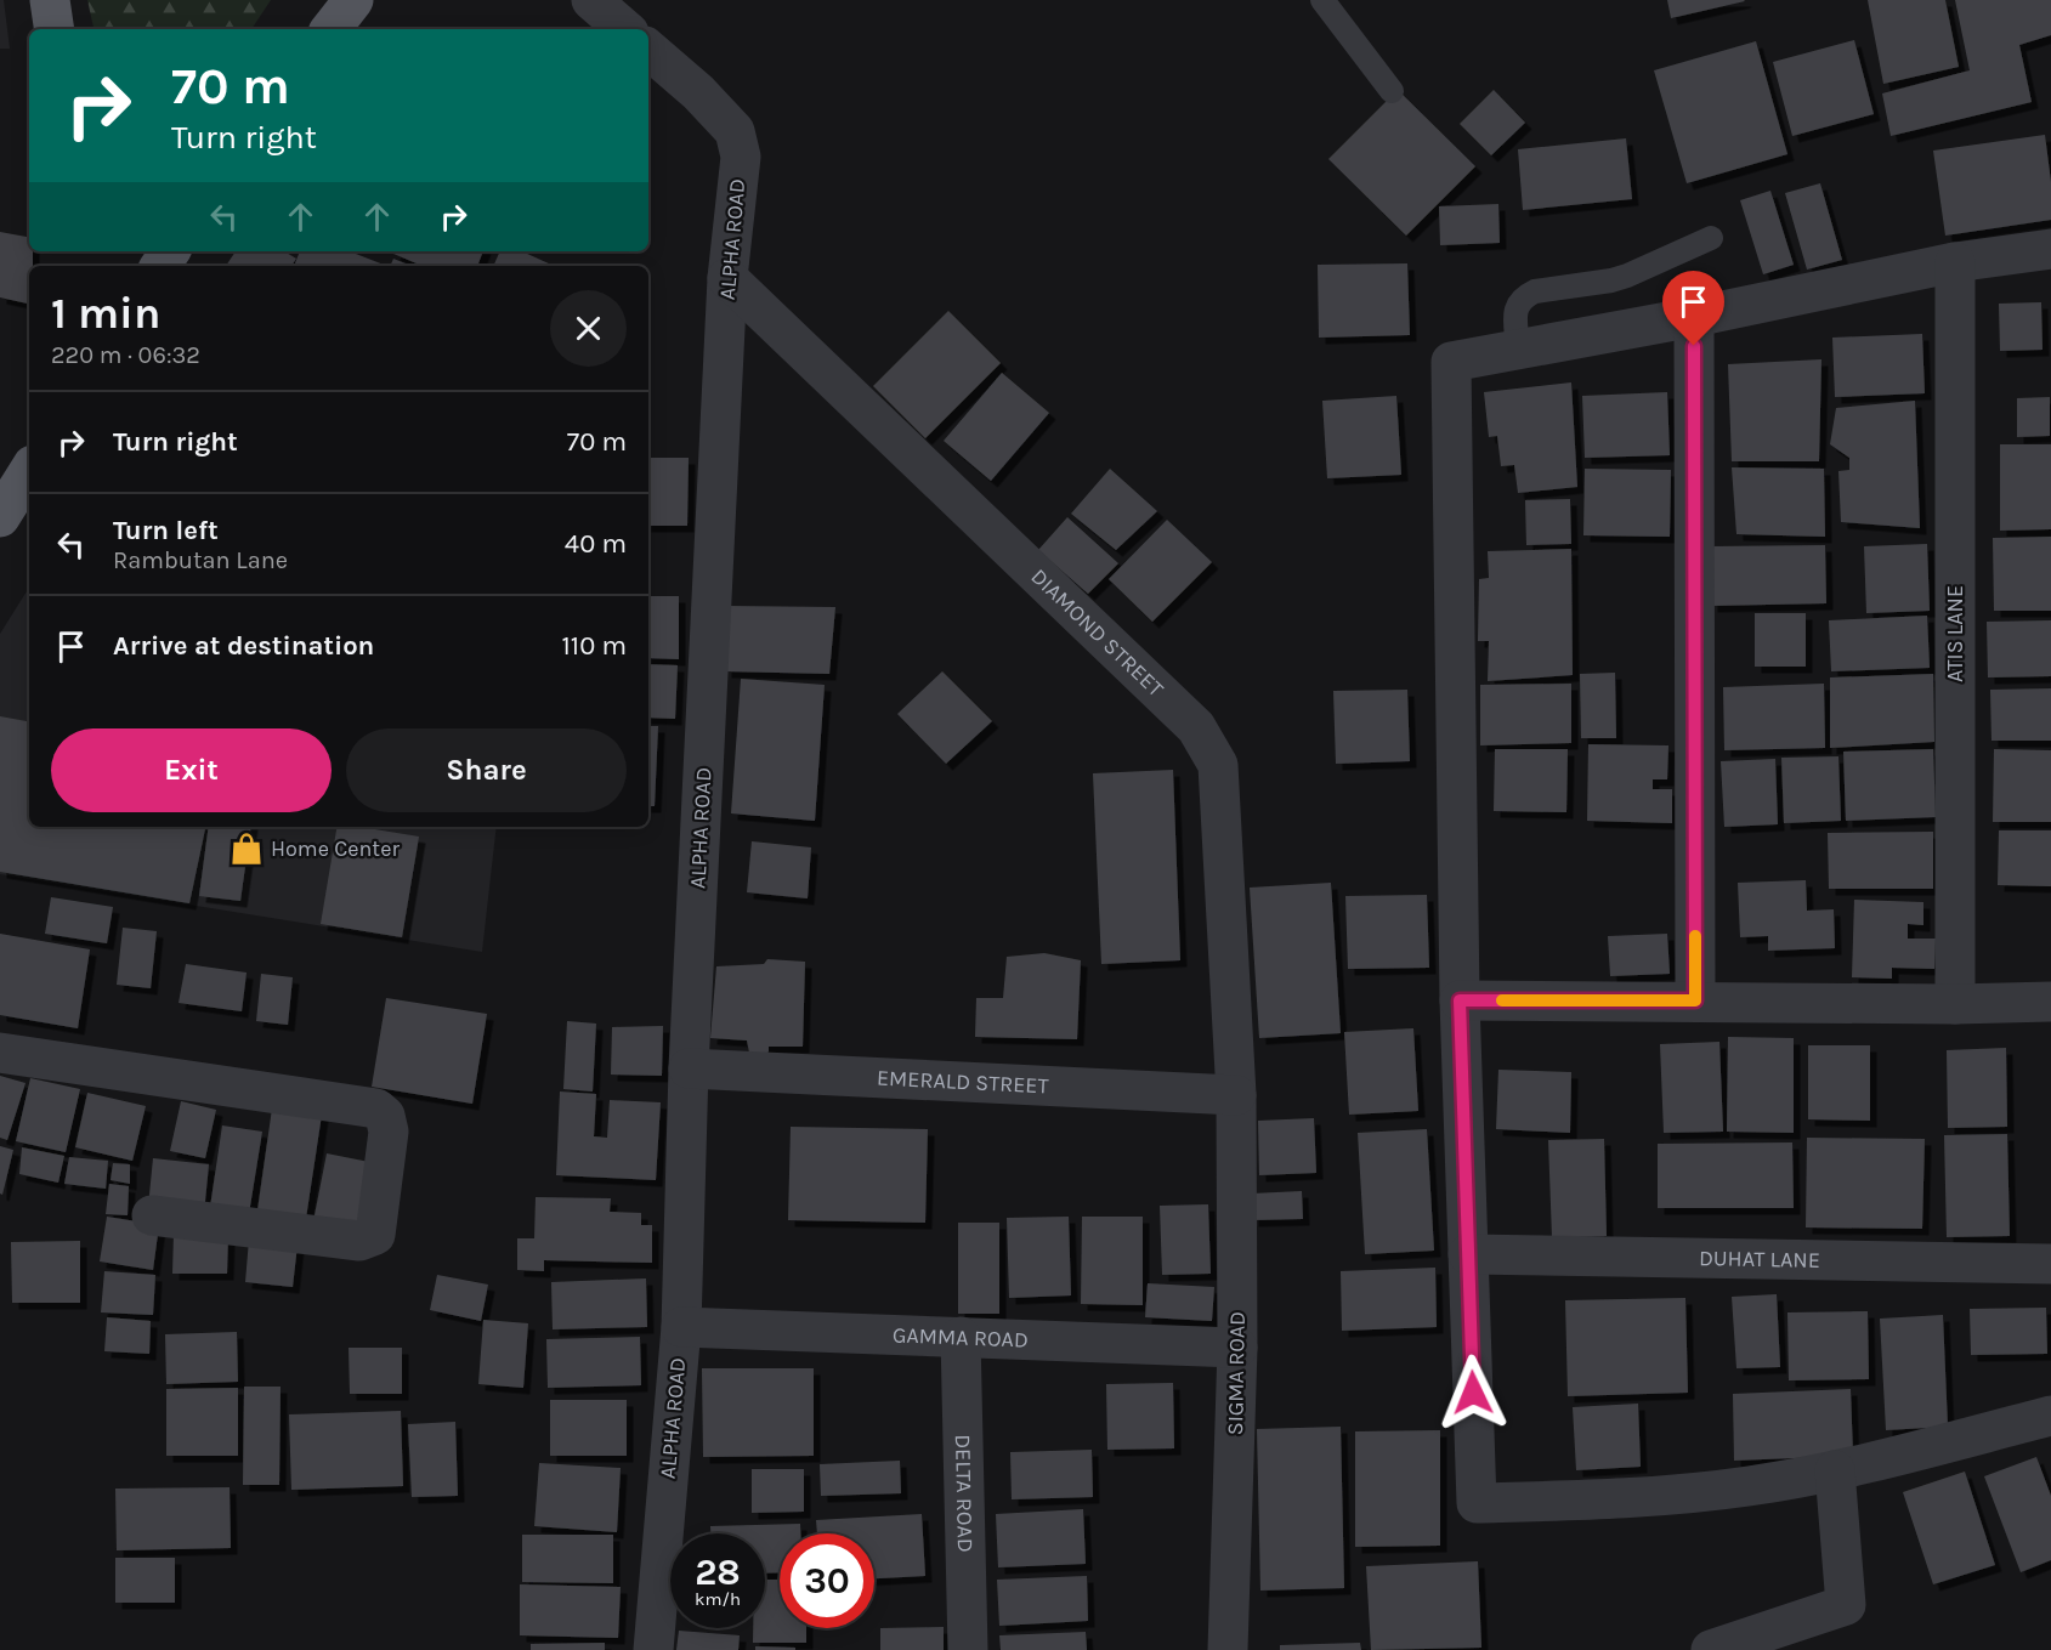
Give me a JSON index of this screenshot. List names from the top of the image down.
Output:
{
  "streets": {
    "street": [
      "ALPHA ROAD",
      "DIAMOND STREET",
      "ATIS LANE",
      "EMERALD STREET",
      "DUHAT LANE",
      "GAMMA ROAD",
      "SIGMA ROAD",
      "DELTA ROAD"
    ]
  },
  "crossings": [
    ["ALPHA ROAD", "DIAMOND STREET"],
    ["ALPHA ROAD", "EMERALD STREET"],
    ["ALPHA ROAD", "GAMMA ROAD"],
    ["DIAMOND STREET", "EMERALD STREET"],
    ["DIAMOND STREET", "SIGMA ROAD"],
    ["EMERALD STREET", "SIGMA ROAD"],
    ["GAMMA ROAD", "SIGMA ROAD"],
    ["GAMMA ROAD", "DELTA ROAD"]
  ],
  "places": {
    "shop": ["Home Center"]
  },
  "page": {
    "turn": ["70 m", "Turn right"],
    "heading": ["1 min", "220 m · 06:32"],
    "list": [
      {
        "name": "Turn right",
        "value": "70 m"
      },
      {
        "name": "Turn left",
        "note": "Rambutan Lane",
        "value": "40 m"
      },
      {
        "name": "Arrive at destination",
        "value": "110 m"
      }
    ],
    "buttons": ["Exit", "Share"],
    "speed": "28 km/h",
    "limit": "30"
  }
}
